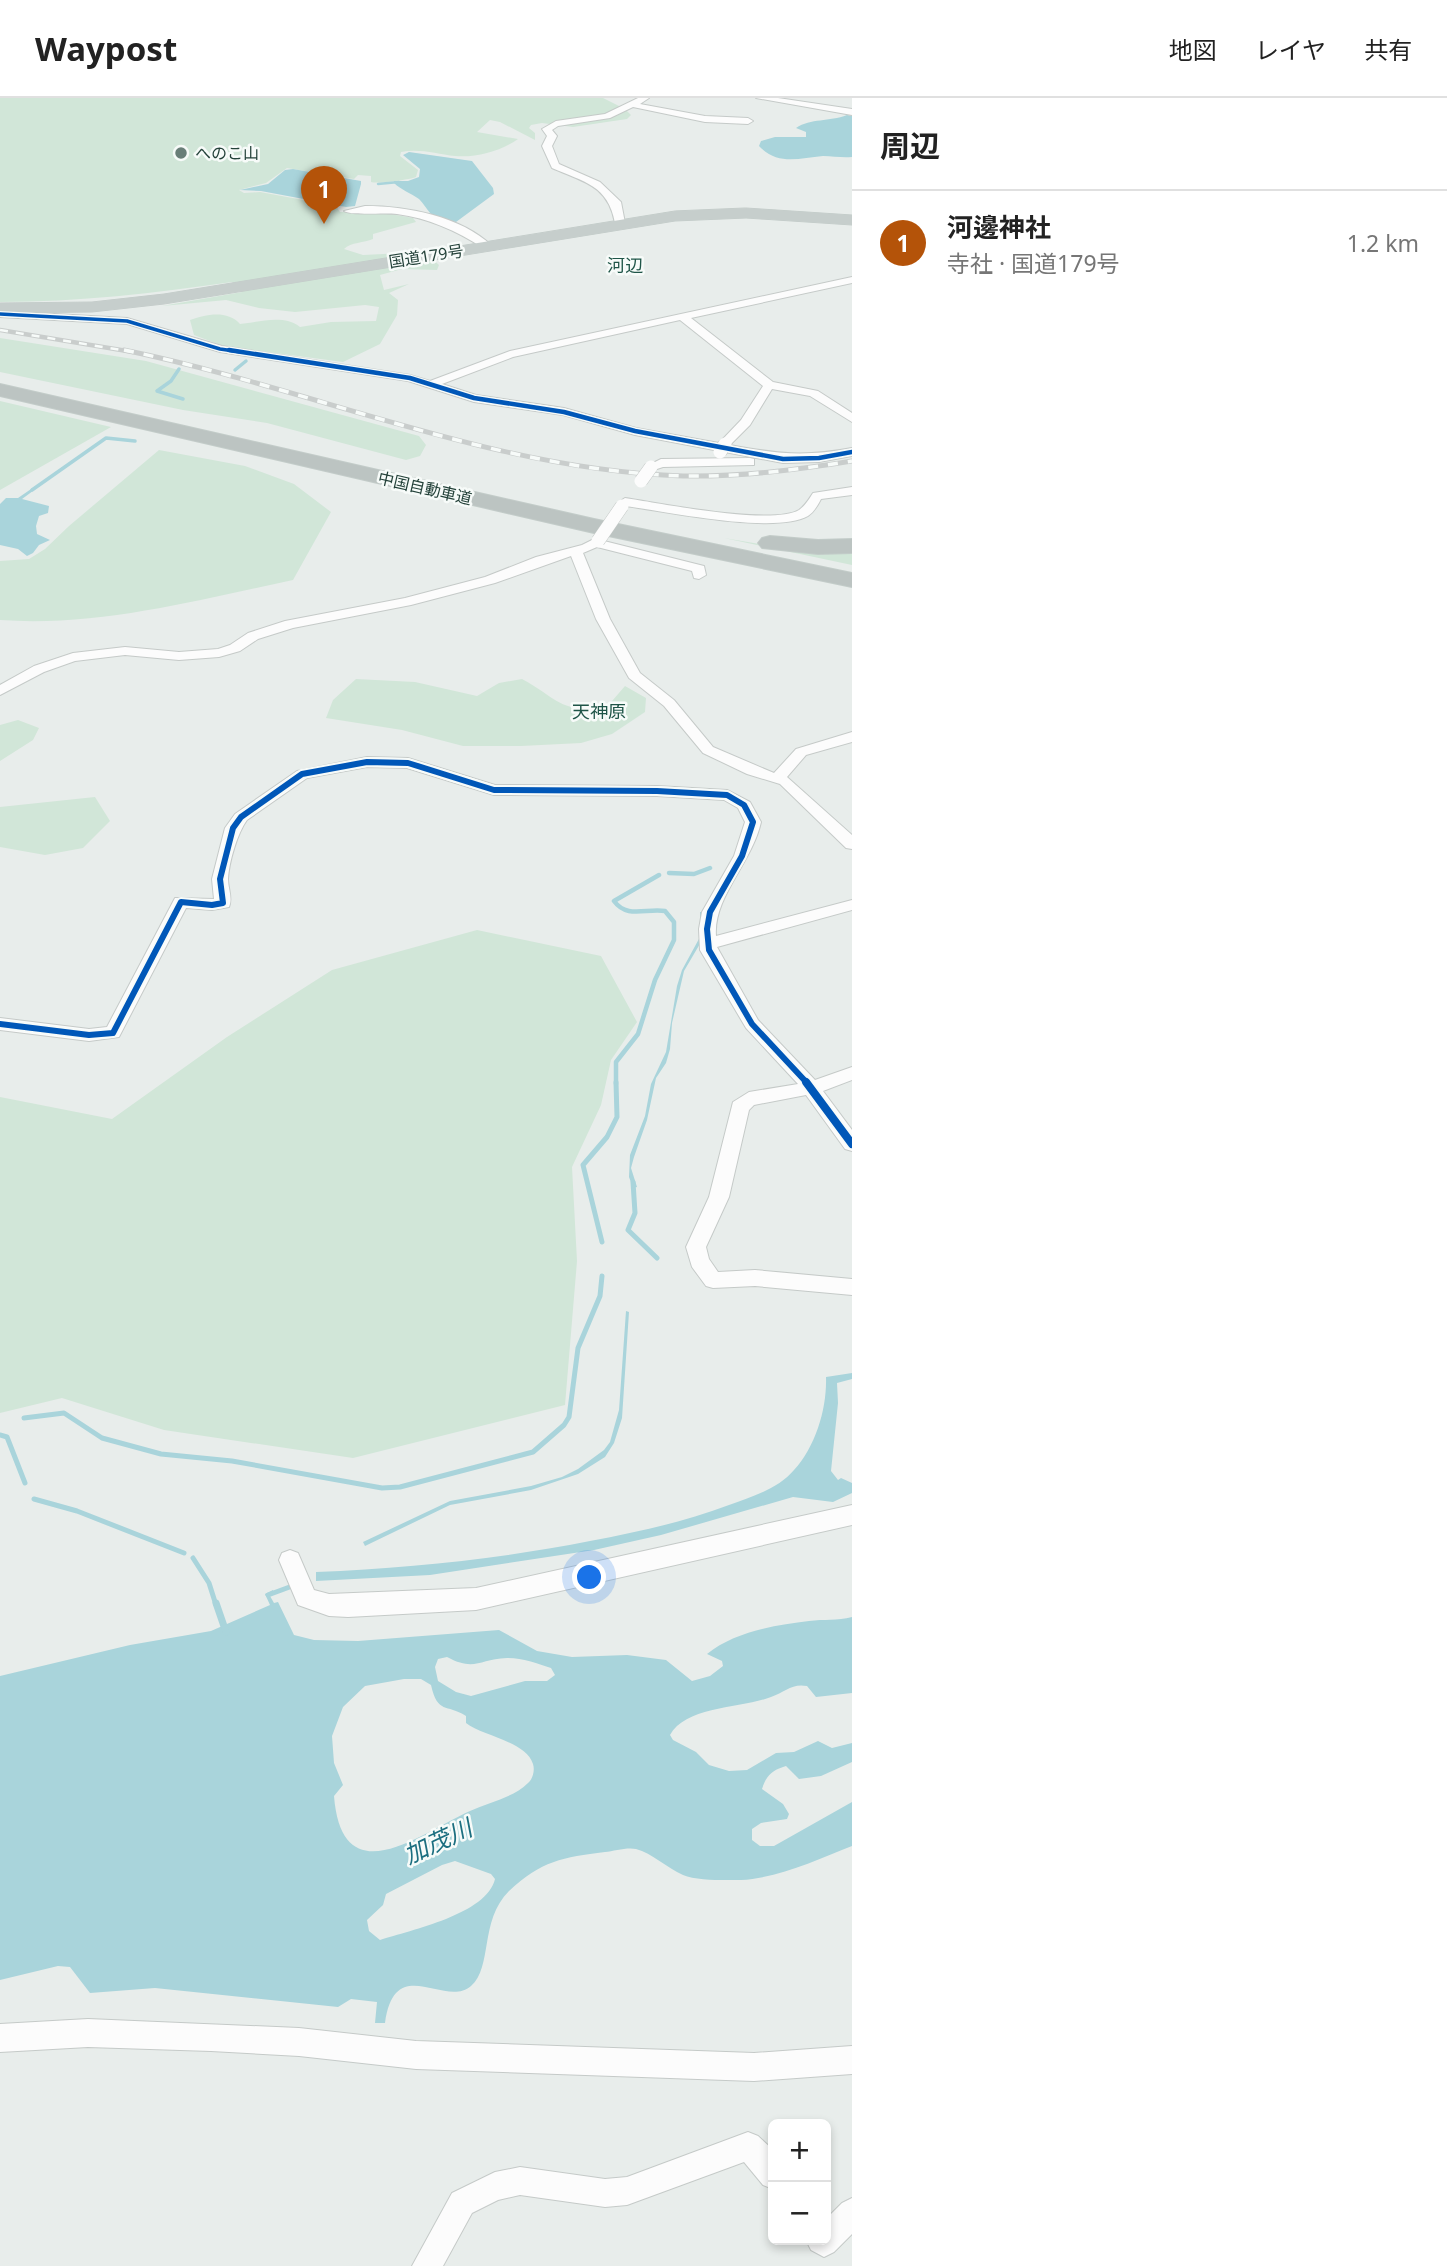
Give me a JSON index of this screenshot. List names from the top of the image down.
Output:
{
  "streets": {
    "highway": ["国道179号", "中国自動車道"]
  },
  "districts": ["河辺", "天神原"],
  "water": ["加茂川"],
  "places": ["へのこ山"],
  "page": {
    "header": "Waypost",
    "nav": ["地図", "レイヤ", "共有"],
    "heading": "周辺",
    "pins": "1",
    "list": [
      {
        "mark": "1",
        "name": "河邊神社",
        "note": "寺社 · 国道179号",
        "value": "1.2 km"
      }
    ],
    "map_buttons": ["+", "−"]
  }
}
